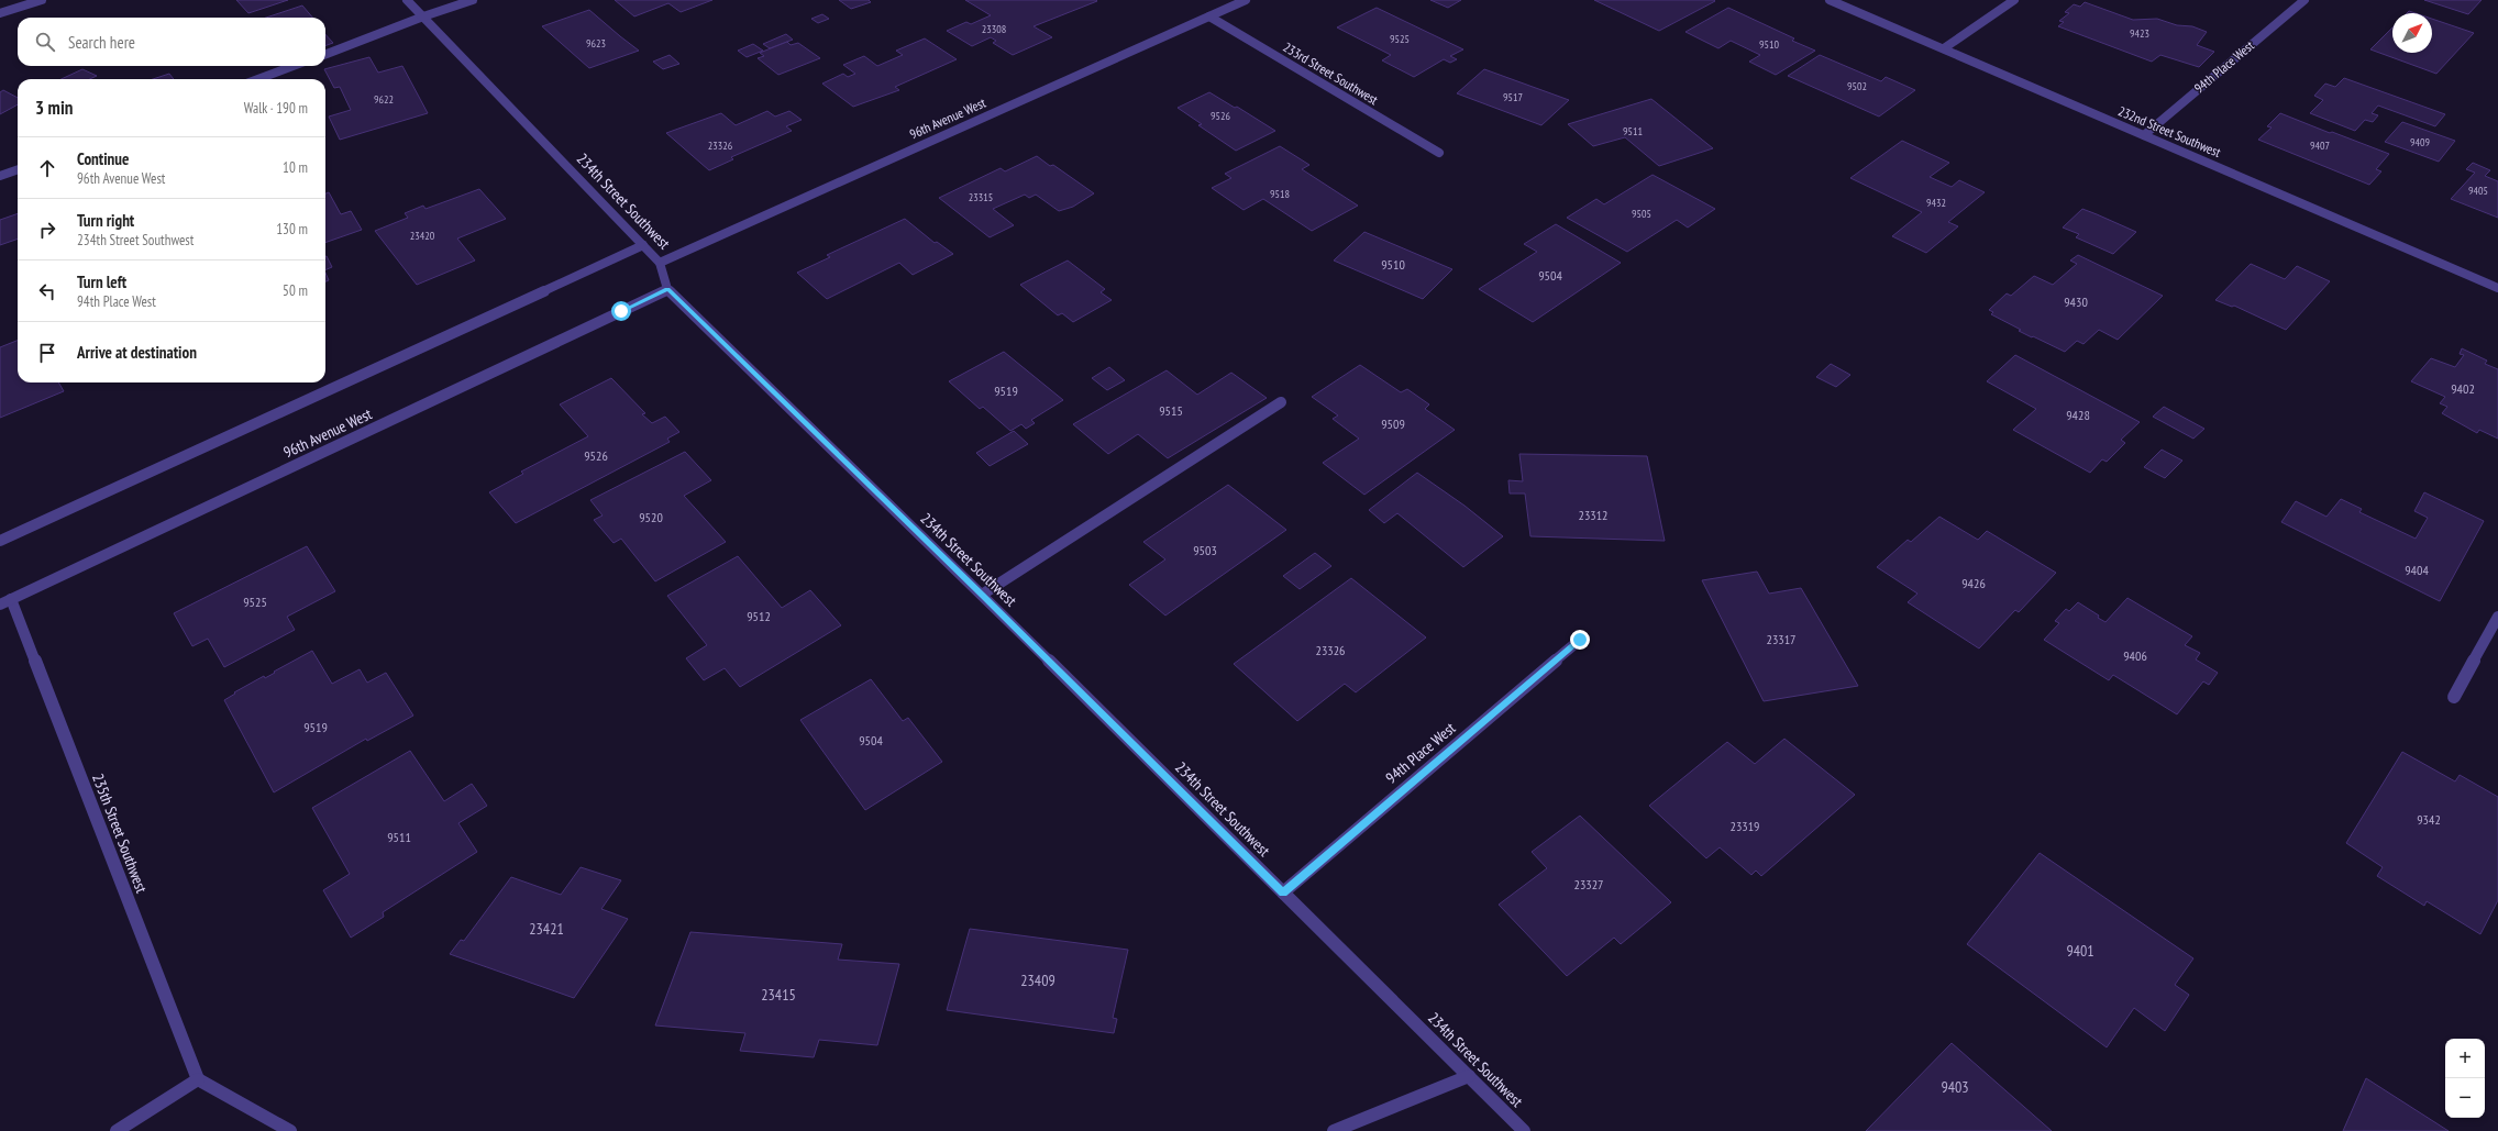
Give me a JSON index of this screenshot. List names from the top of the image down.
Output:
{
  "streets": {
    "street": [
      "94th Place West",
      "233rd Street Southwest",
      "96th Avenue West",
      "232nd Street Southwest",
      "234th Street Southwest",
      "235th Street Southwest"
    ]
  },
  "crossings": [
    ["94th Place West", "232nd Street Southwest"],
    ["94th Place West", "234th Street Southwest"],
    ["233rd Street Southwest", "96th Avenue West"],
    ["96th Avenue West", "234th Street Southwest"],
    ["96th Avenue West", "235th Street Southwest"]
  ],
  "house_numbers": [
    "23308",
    "9423",
    "9525",
    "9623",
    "9510",
    "9502",
    "9517",
    "9622",
    "9526",
    "9511",
    "9409",
    "23326",
    "9407",
    "9405",
    "9518",
    "23315",
    "9432",
    "9505",
    "23420",
    "9510",
    "9504",
    "9430",
    "9402",
    "9519",
    "9515",
    "9428",
    "9509",
    "9526",
    "23312",
    "9520",
    "9503",
    "9404",
    "9426",
    "9525",
    "9512",
    "23317",
    "23326",
    "9406",
    "9519",
    "9504",
    "9342",
    "23319",
    "9511",
    "23327",
    "23421",
    "9401",
    "23409",
    "23415",
    "9403"
  ],
  "north": "top right",
  "page": {
    "search": "Search here",
    "heading": ["3 min", "Walk · 190 m"],
    "list": [
      ["Continue", "96th Avenue West", "10 m"],
      ["Turn right", "234th Street Southwest", "130 m"],
      ["Turn left", "94th Place West", "50 m"],
      "Arrive at destination"
    ],
    "map_buttons": ["+", "−"]
  }
}
